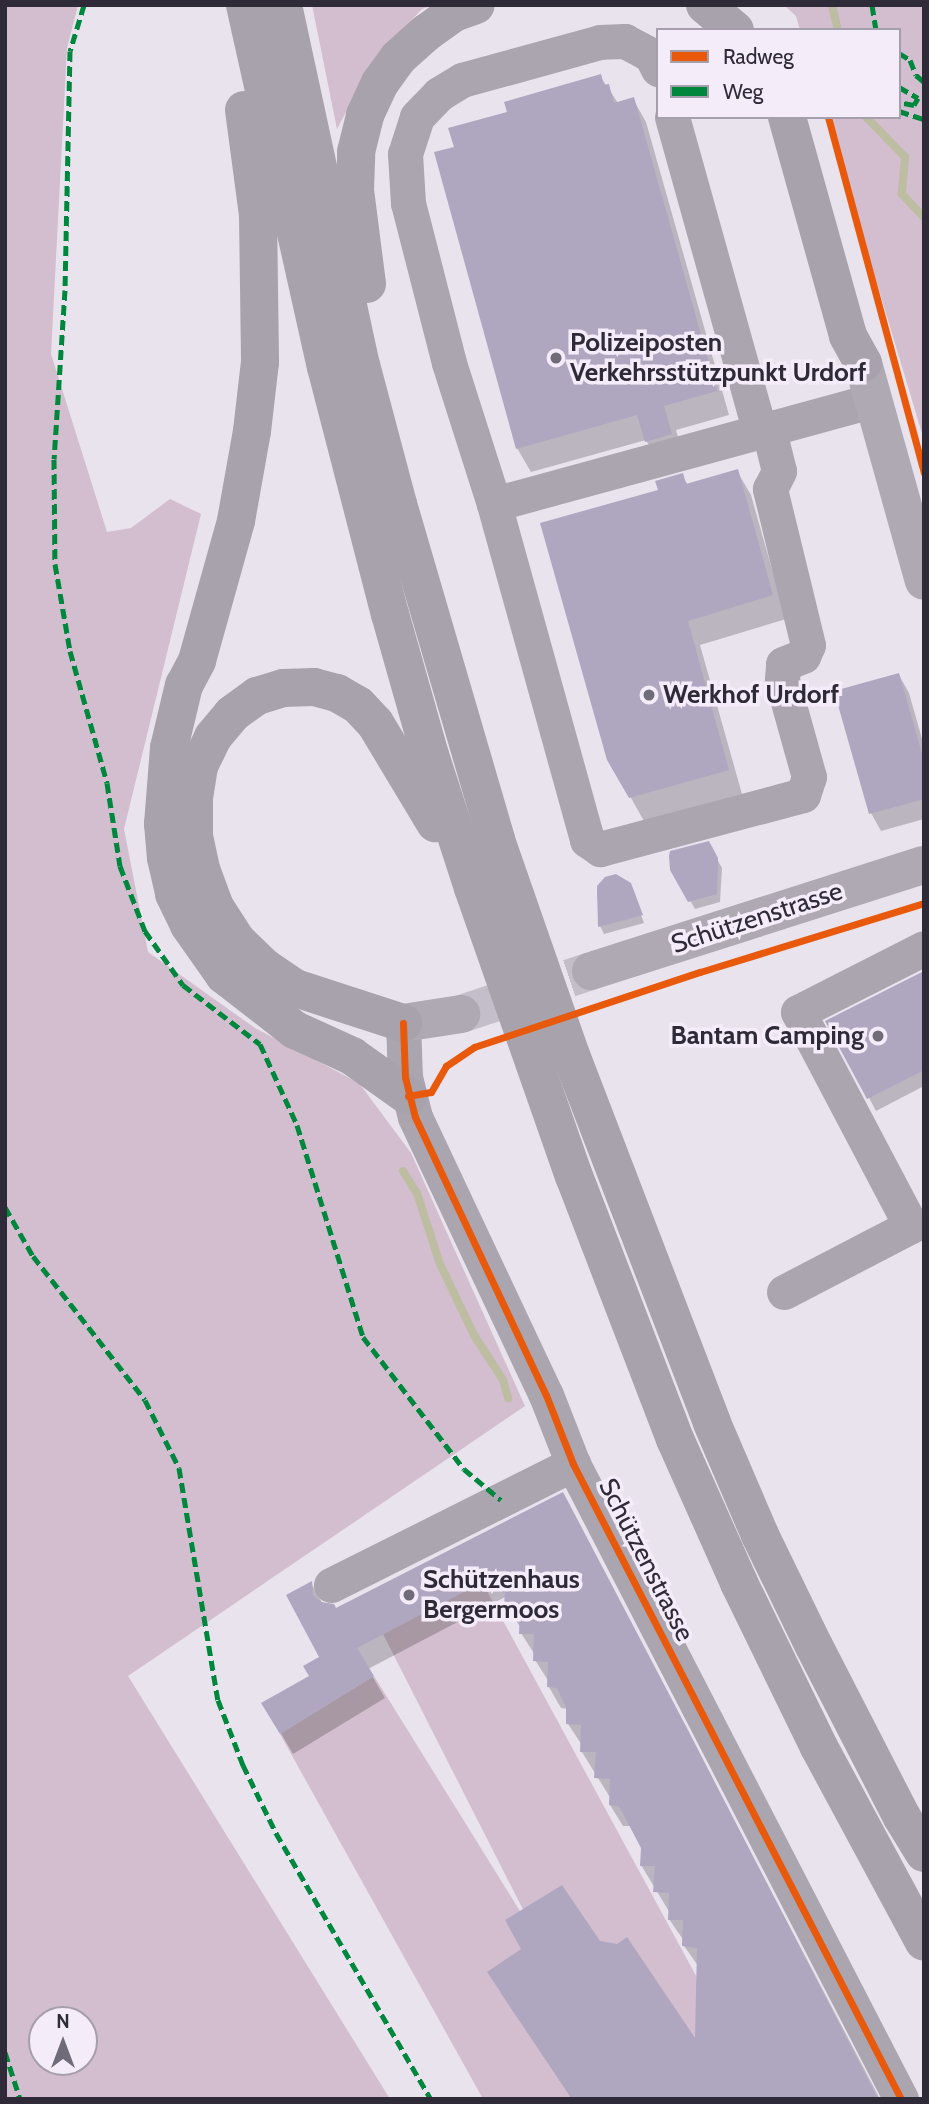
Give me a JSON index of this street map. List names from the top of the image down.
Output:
{
  "streets": {
    "main road": ["Schützenstrasse"]
  },
  "places": [
    "Polizeiposten Verkehrsstützpunkt Urdorf",
    "Werkhof Urdorf",
    "Bantam Camping",
    "Schützenhaus Bergermoos"
  ],
  "legend": ["Radweg", "Weg"],
  "north": "top"
}
